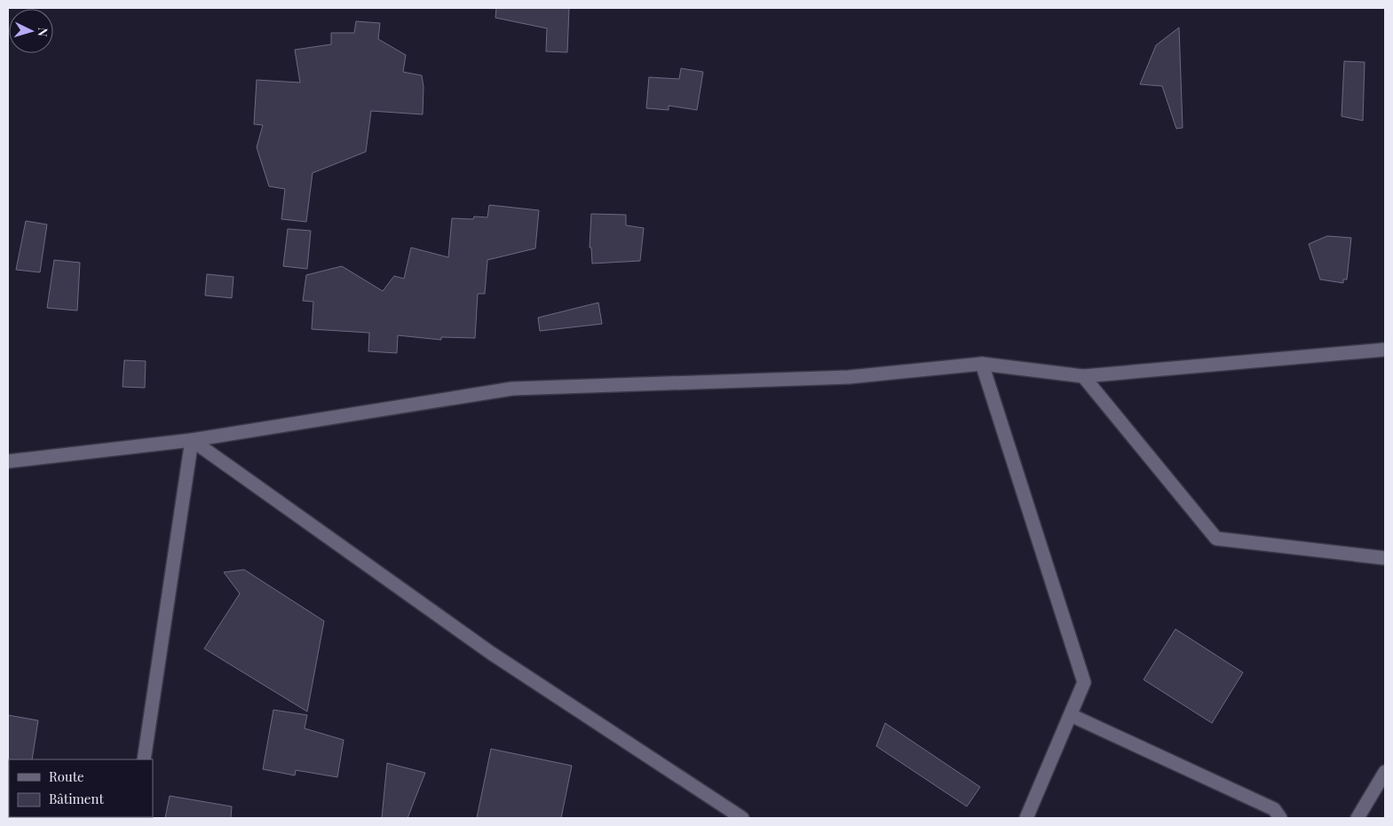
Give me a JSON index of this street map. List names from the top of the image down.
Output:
{
  "legend": ["Route", "Bâtiment"],
  "north": "right"
}
